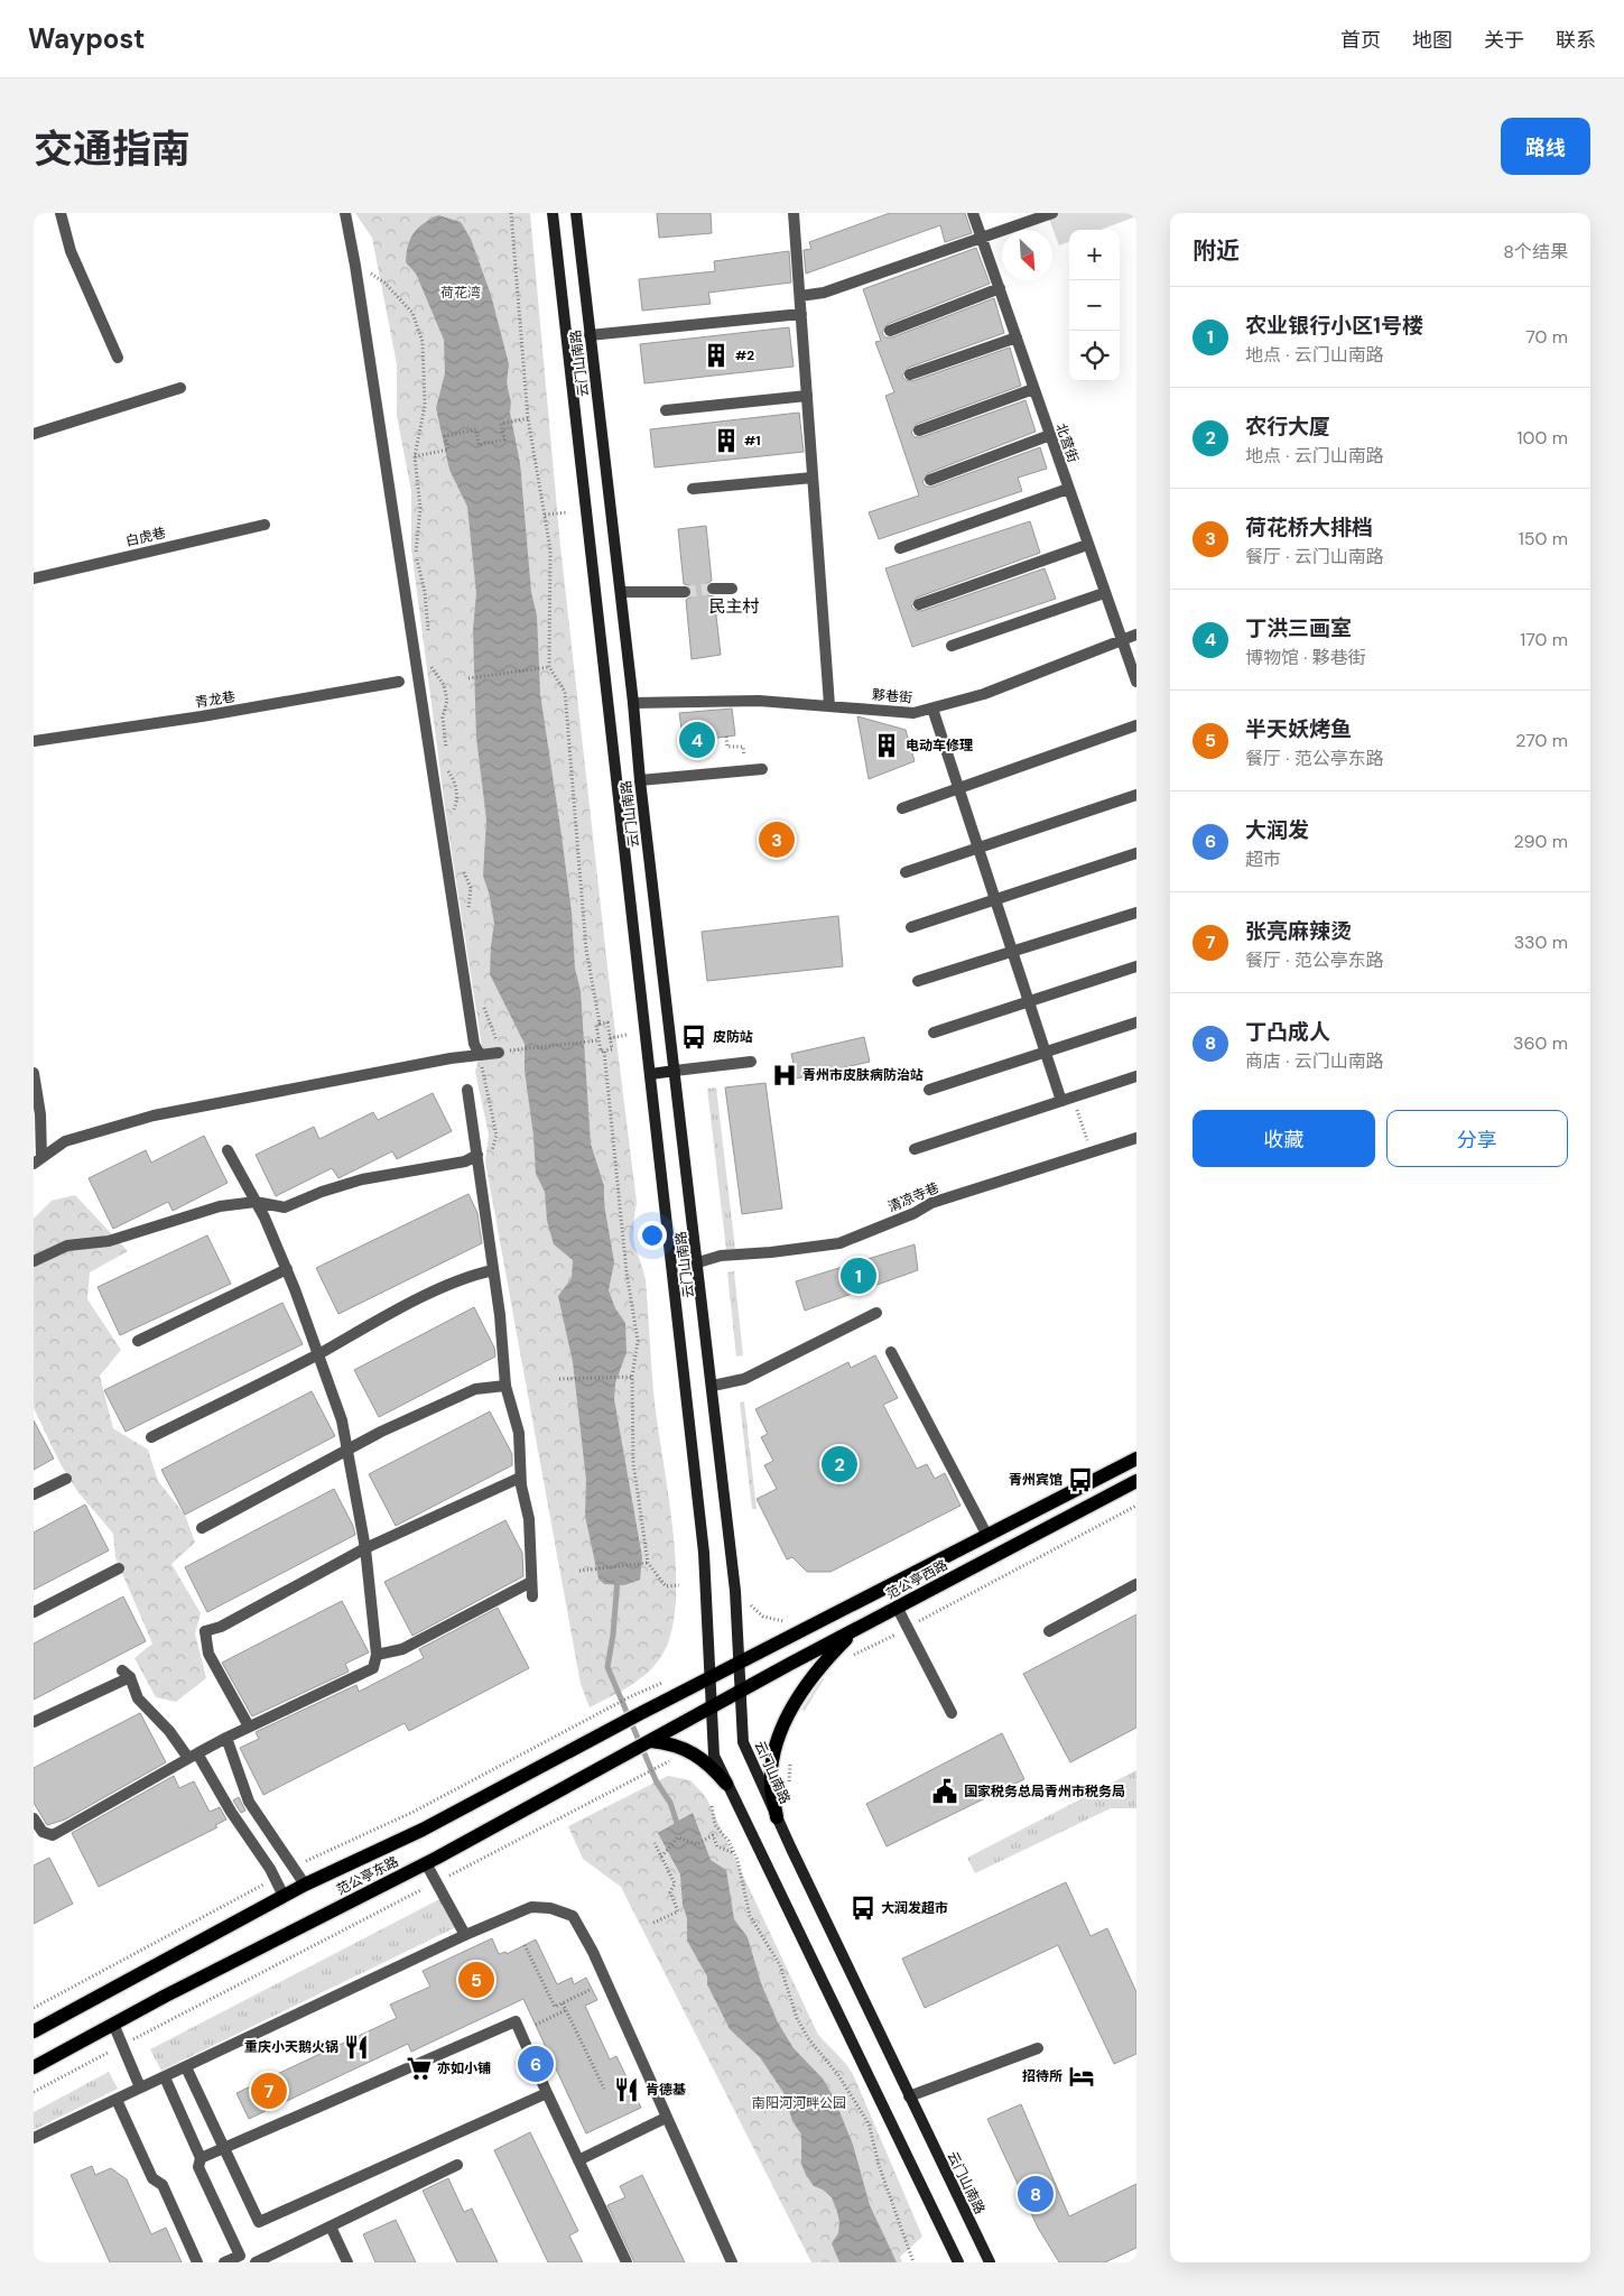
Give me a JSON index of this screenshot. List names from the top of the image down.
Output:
{
  "streets": {
    "main road": ["云门山南路", "范公亭西路", "范公亭东路"],
    "street": [
      "北营街",
      "白虎巷",
      "夥巷街",
      "青龙巷",
      "清凉寺巷"
    ]
  },
  "crossings": [
    ["云门山南路", "夥巷街"],
    ["云门山南路", "清凉寺巷"],
    ["云门山南路", "范公亭西路"],
    ["云门山南路", "范公亭东路"],
    ["北营街", "夥巷街"],
    ["范公亭西路", "范公亭东路"]
  ],
  "districts": ["民主村"],
  "parks": ["荷花湾", "南阳河河畔公园"],
  "places": {
    "building": ["#2", "#1", "电动车修理"],
    "bus stop": ["皮防站", "青州宾馆", "大润发超市"],
    "hospital": ["青州市皮肤病防治站"],
    "public building": ["国家税务总局青州市税务局"],
    "restaurant": ["重庆小天鹅火锅", "肯德基"],
    "supermarket": ["亦如小铺"],
    "hotel": ["招待所"]
  },
  "north": "bottom right",
  "page": {
    "header": "Waypost",
    "nav": [
      "首页",
      "地图",
      "关于",
      "联系"
    ],
    "title": "交通指南",
    "buttons": [
      "路线",
      ["收藏", "分享"]
    ],
    "heading": ["附近", "8个结果"],
    "map_buttons": ["+", "−"],
    "list": [
      {
        "mark": "1",
        "name": "农业银行小区1号楼",
        "note": "地点 · 云门山南路",
        "value": "70 m"
      },
      {
        "mark": "2",
        "name": "农行大厦",
        "note": "地点 · 云门山南路",
        "value": "100 m"
      },
      {
        "mark": "3",
        "name": "荷花桥大排档",
        "note": "餐厅 · 云门山南路",
        "value": "150 m"
      },
      {
        "mark": "4",
        "name": "丁洪三画室",
        "note": "博物馆 · 夥巷街",
        "value": "170 m"
      },
      {
        "mark": "5",
        "name": "半天妖烤鱼",
        "note": "餐厅 · 范公亭东路",
        "value": "270 m"
      },
      {
        "mark": "6",
        "name": "大润发",
        "note": "超市",
        "value": "290 m"
      },
      {
        "mark": "7",
        "name": "张亮麻辣烫",
        "note": "餐厅 · 范公亭东路",
        "value": "330 m"
      },
      {
        "mark": "8",
        "name": "丁凸成人",
        "note": "商店 · 云门山南路",
        "value": "360 m"
      }
    ],
    "pins": [
      "4",
      "3",
      "1",
      "2",
      "5",
      "6",
      "7",
      "8"
    ]
  }
}
